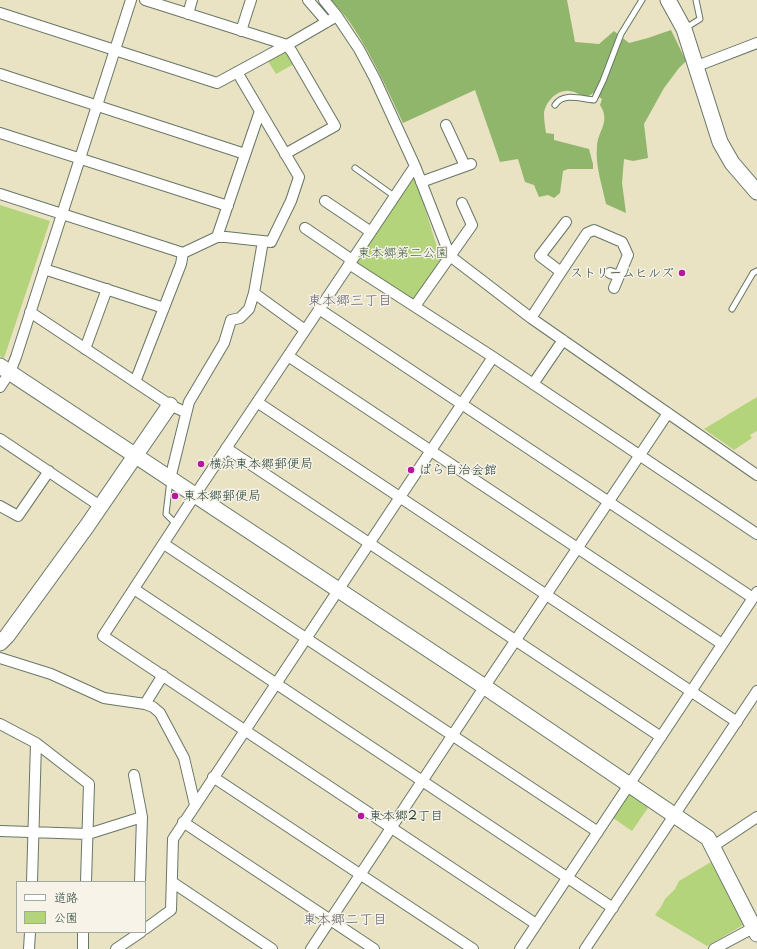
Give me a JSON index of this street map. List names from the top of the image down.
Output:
{
  "districts": ["東本郷三丁目", "東本郷二丁目"],
  "parks": ["東本郷第二公園"],
  "places": [
    "ストリームヒルズ",
    "横浜東本郷郵便局",
    "ばら自治会館",
    "東本郷郵便局",
    "東本郷2丁目"
  ],
  "legend": ["道路", "公園"]
}
